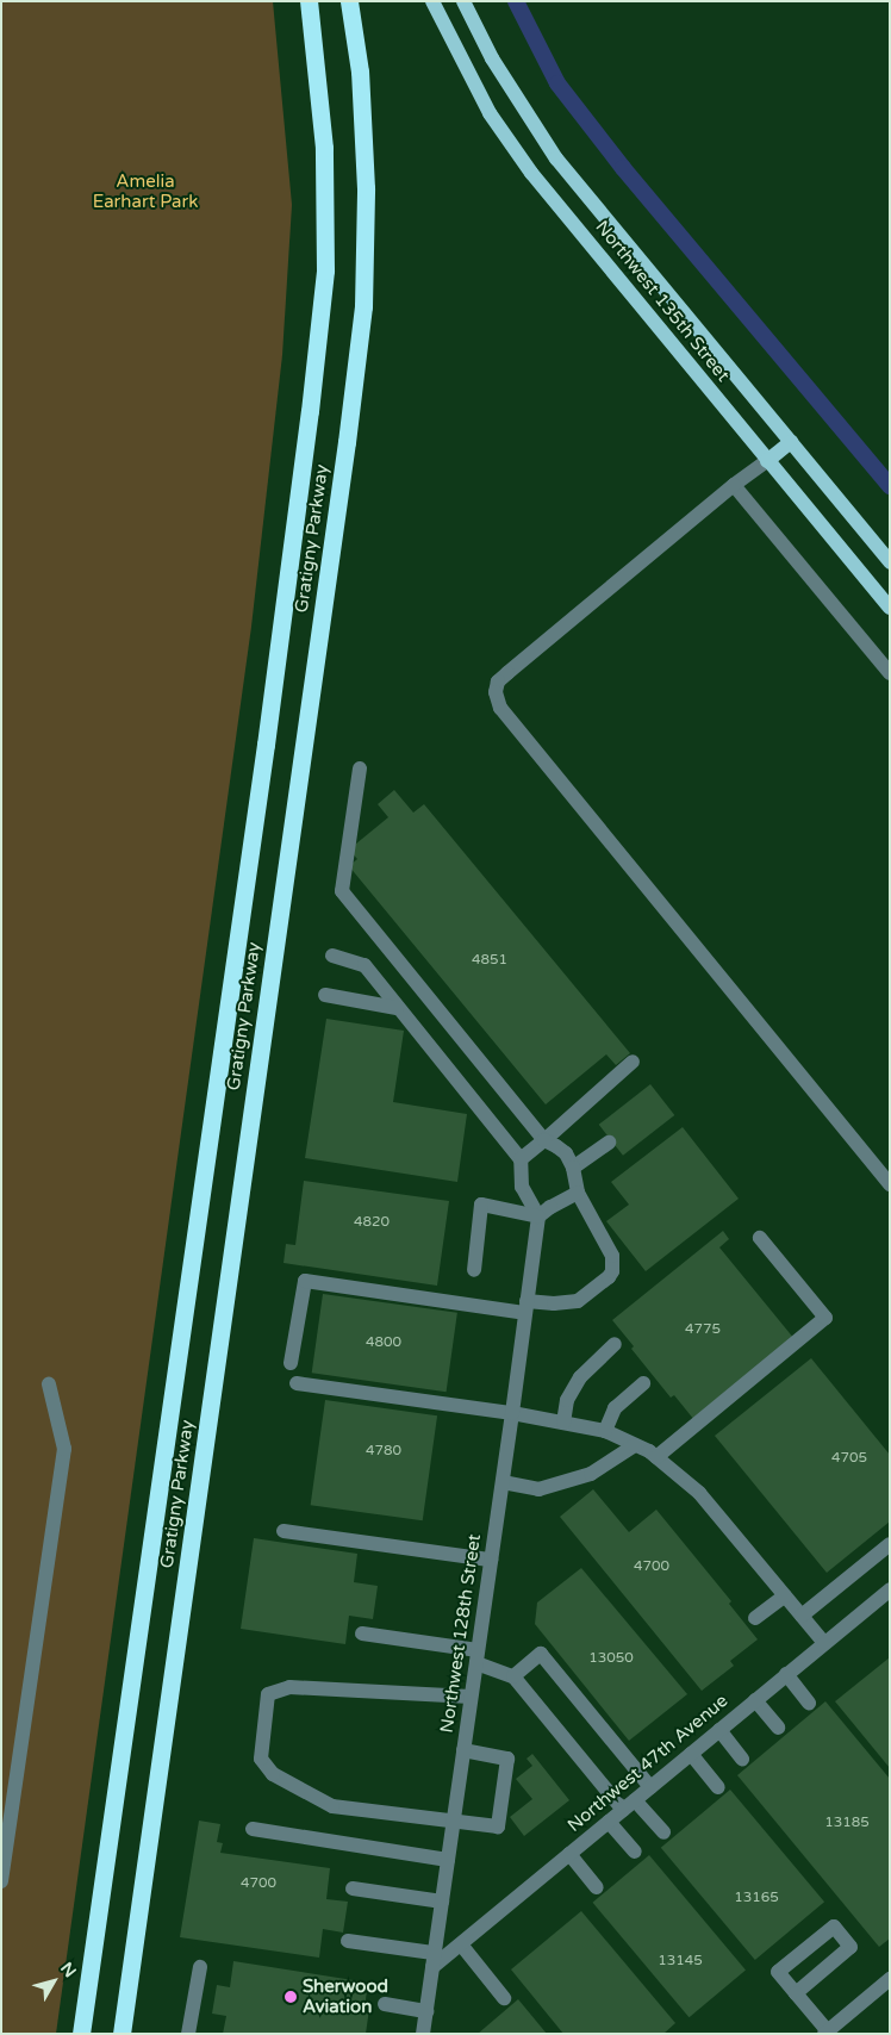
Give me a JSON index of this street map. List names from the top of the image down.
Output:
{
  "streets": {
    "highway": ["Gratigny Parkway"],
    "main road": ["Northwest 135th Street"],
    "street": ["Northwest 128th Street", "Northwest 47th Avenue"]
  },
  "crossings": [
    ["Northwest 128th Street", "Northwest 47th Avenue"]
  ],
  "parks": ["Amelia Earhart Park"],
  "places": ["Sherwood Aviation"],
  "house_numbers": [
    "4851",
    "4820",
    "4775",
    "4800",
    "4780",
    "4705",
    "4700",
    "13050",
    "13185",
    "4700",
    "13165",
    "13145"
  ],
  "north": "top right"
}
